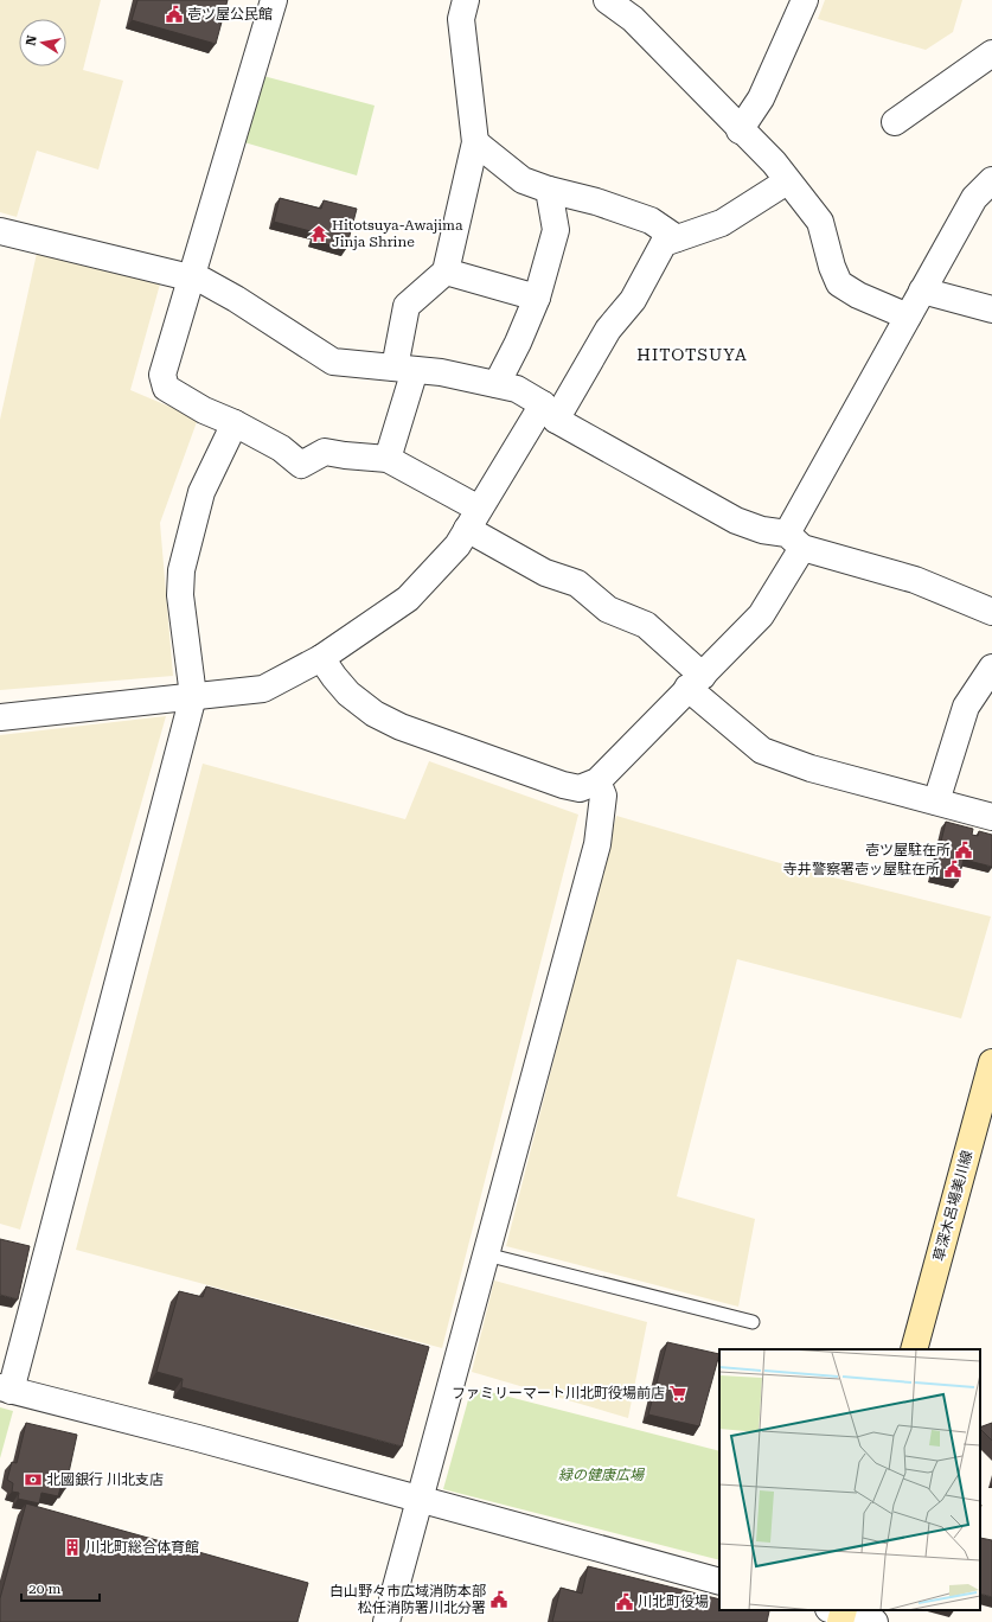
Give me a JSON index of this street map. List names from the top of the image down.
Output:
{
  "streets": {
    "main road": ["草深木呂場美川線"]
  },
  "districts": ["HITOTSUYA"],
  "parks": ["緑の健康広場"],
  "places": {
    "public building": [
      "壱ツ屋公民館",
      "壱ツ屋駐在所",
      "寺井警察署壱ッ屋駐在所",
      "白山野々市広域消防本部 松任消防署川北分署",
      "川北町役場"
    ],
    "temple": ["Hitotsuya-Awajima Jinja Shrine"],
    "supermarket": ["ファミリーマート川北町役場前店"],
    "bank": ["北國銀行 川北支店"],
    "building": ["川北町総合体育館"]
  },
  "scale_bar": "20 m",
  "north": "left"
}
